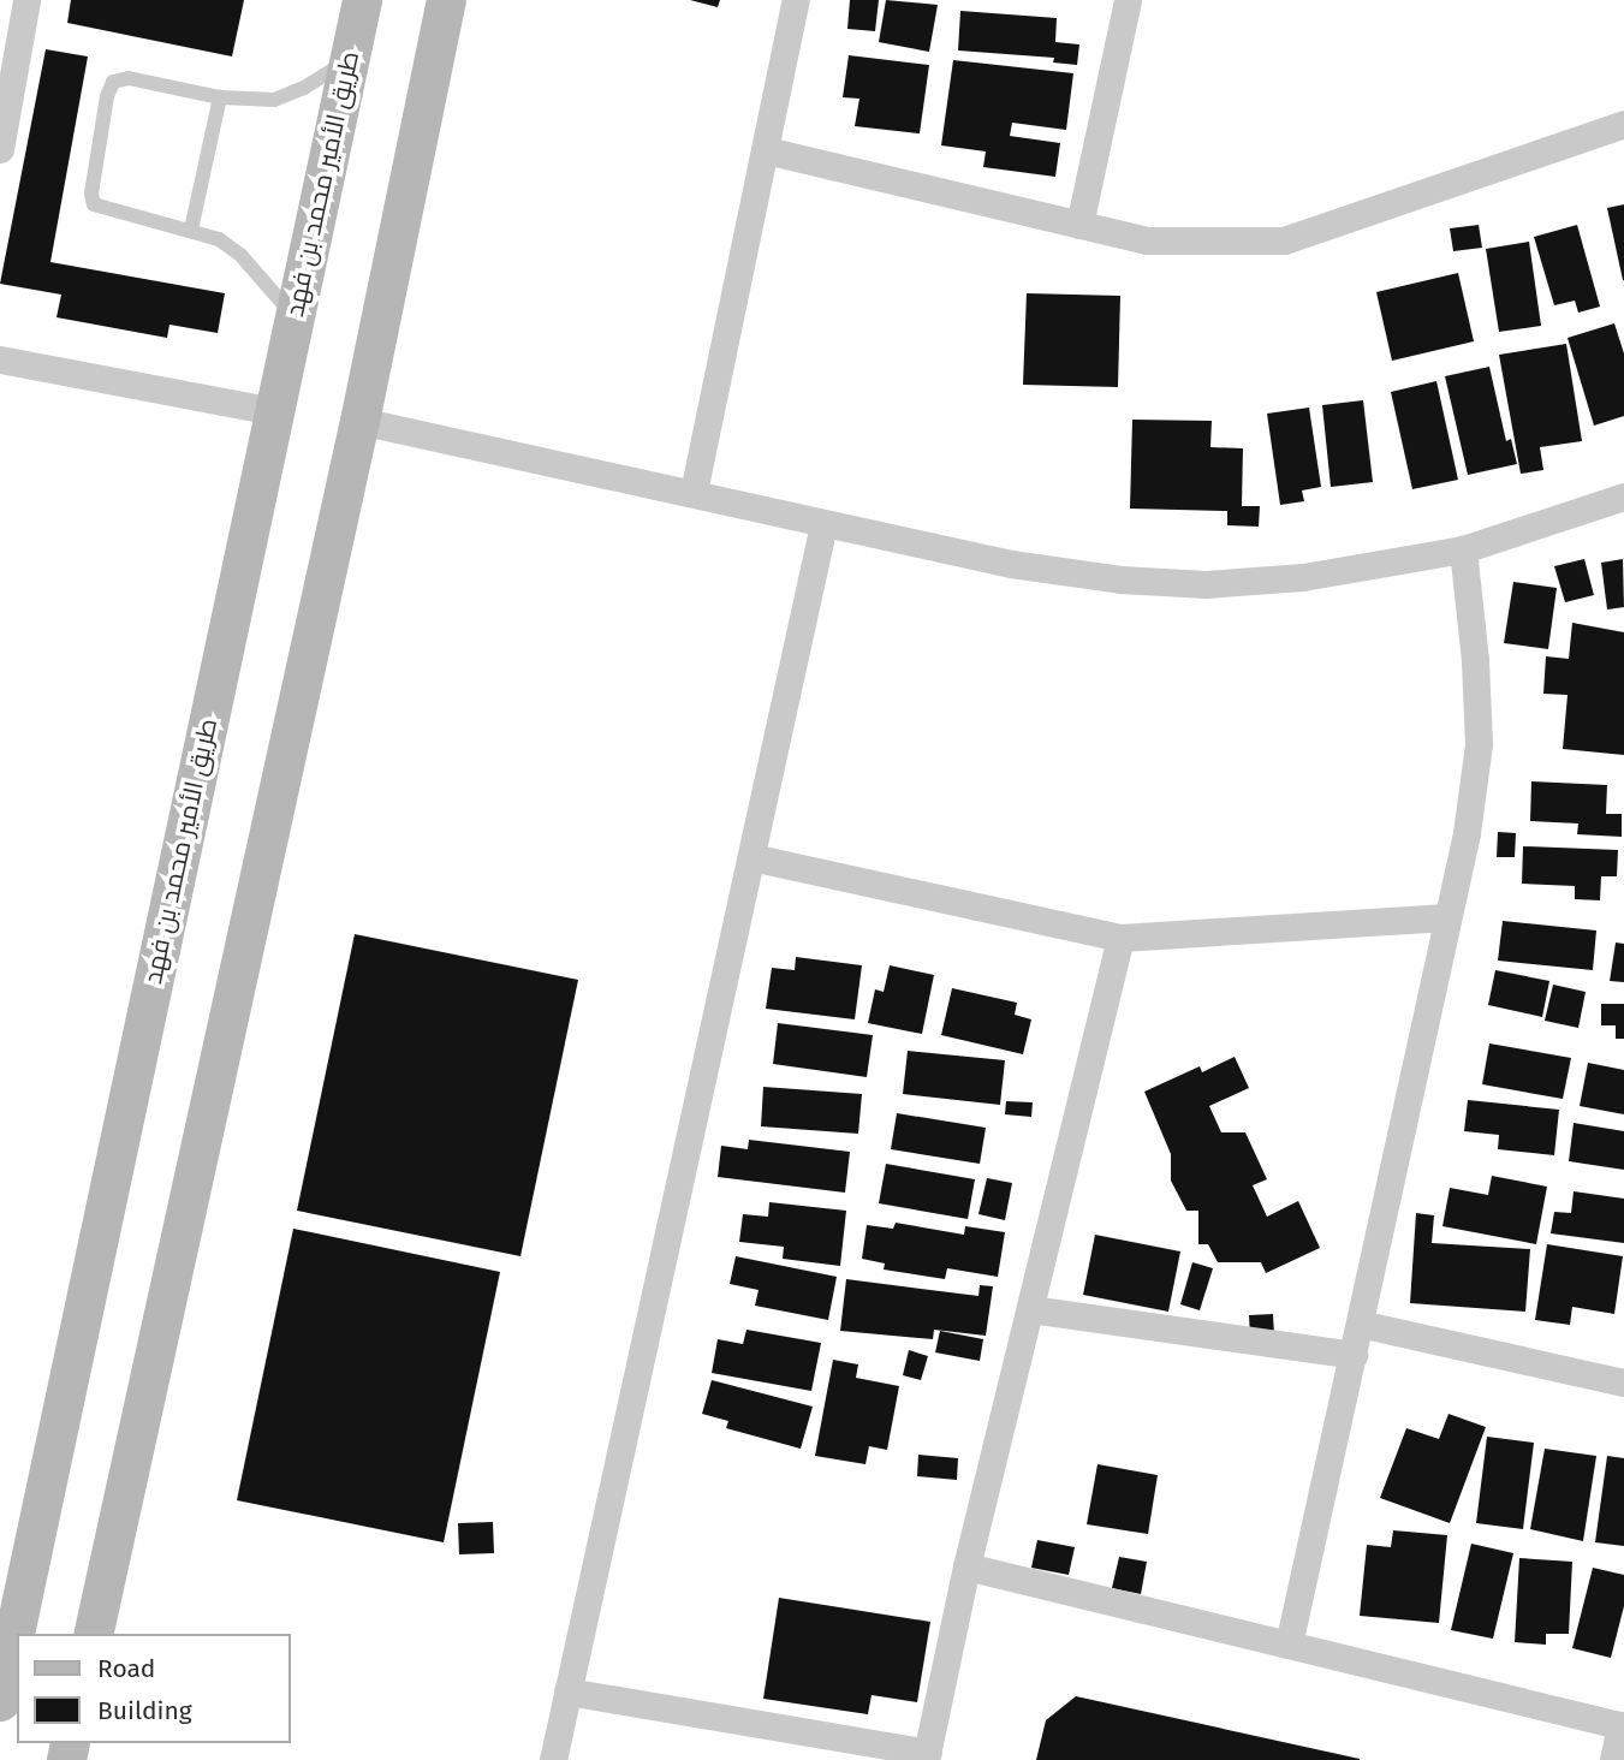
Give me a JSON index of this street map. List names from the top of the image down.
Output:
{
  "streets": {
    "street": ["طريق الأمير محمد بن فهد"]
  },
  "legend": ["Road", "Building"]
}
